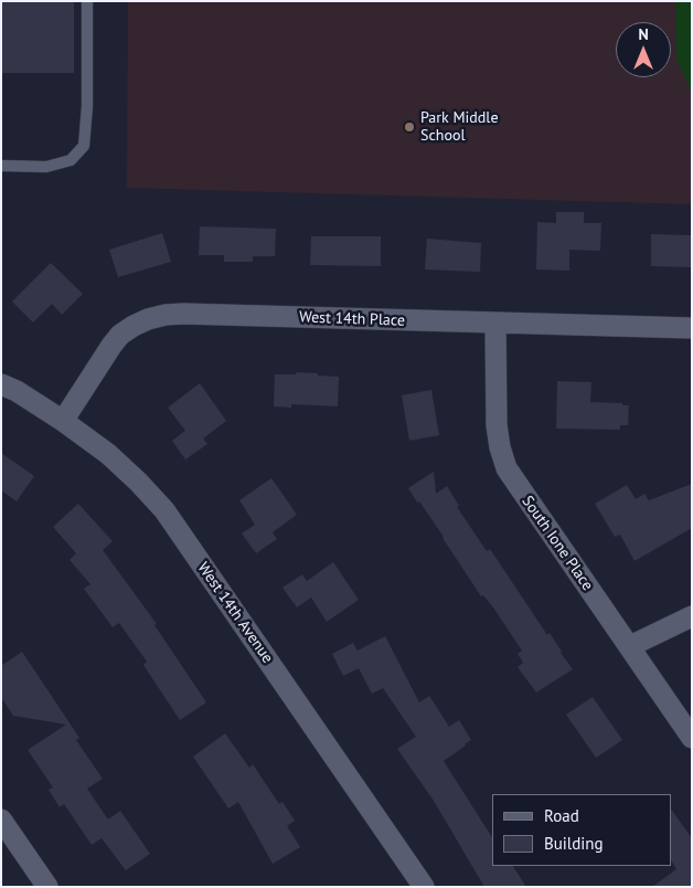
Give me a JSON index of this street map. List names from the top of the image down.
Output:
{
  "streets": {
    "street": ["West 14th Place", "South Ione Place", "West 14th Avenue"]
  },
  "crossings": [
    ["West 14th Place", "South Ione Place"],
    ["West 14th Place", "West 14th Avenue"]
  ],
  "places": ["Park Middle School"],
  "legend": ["Road", "Building"],
  "north": "top"
}
